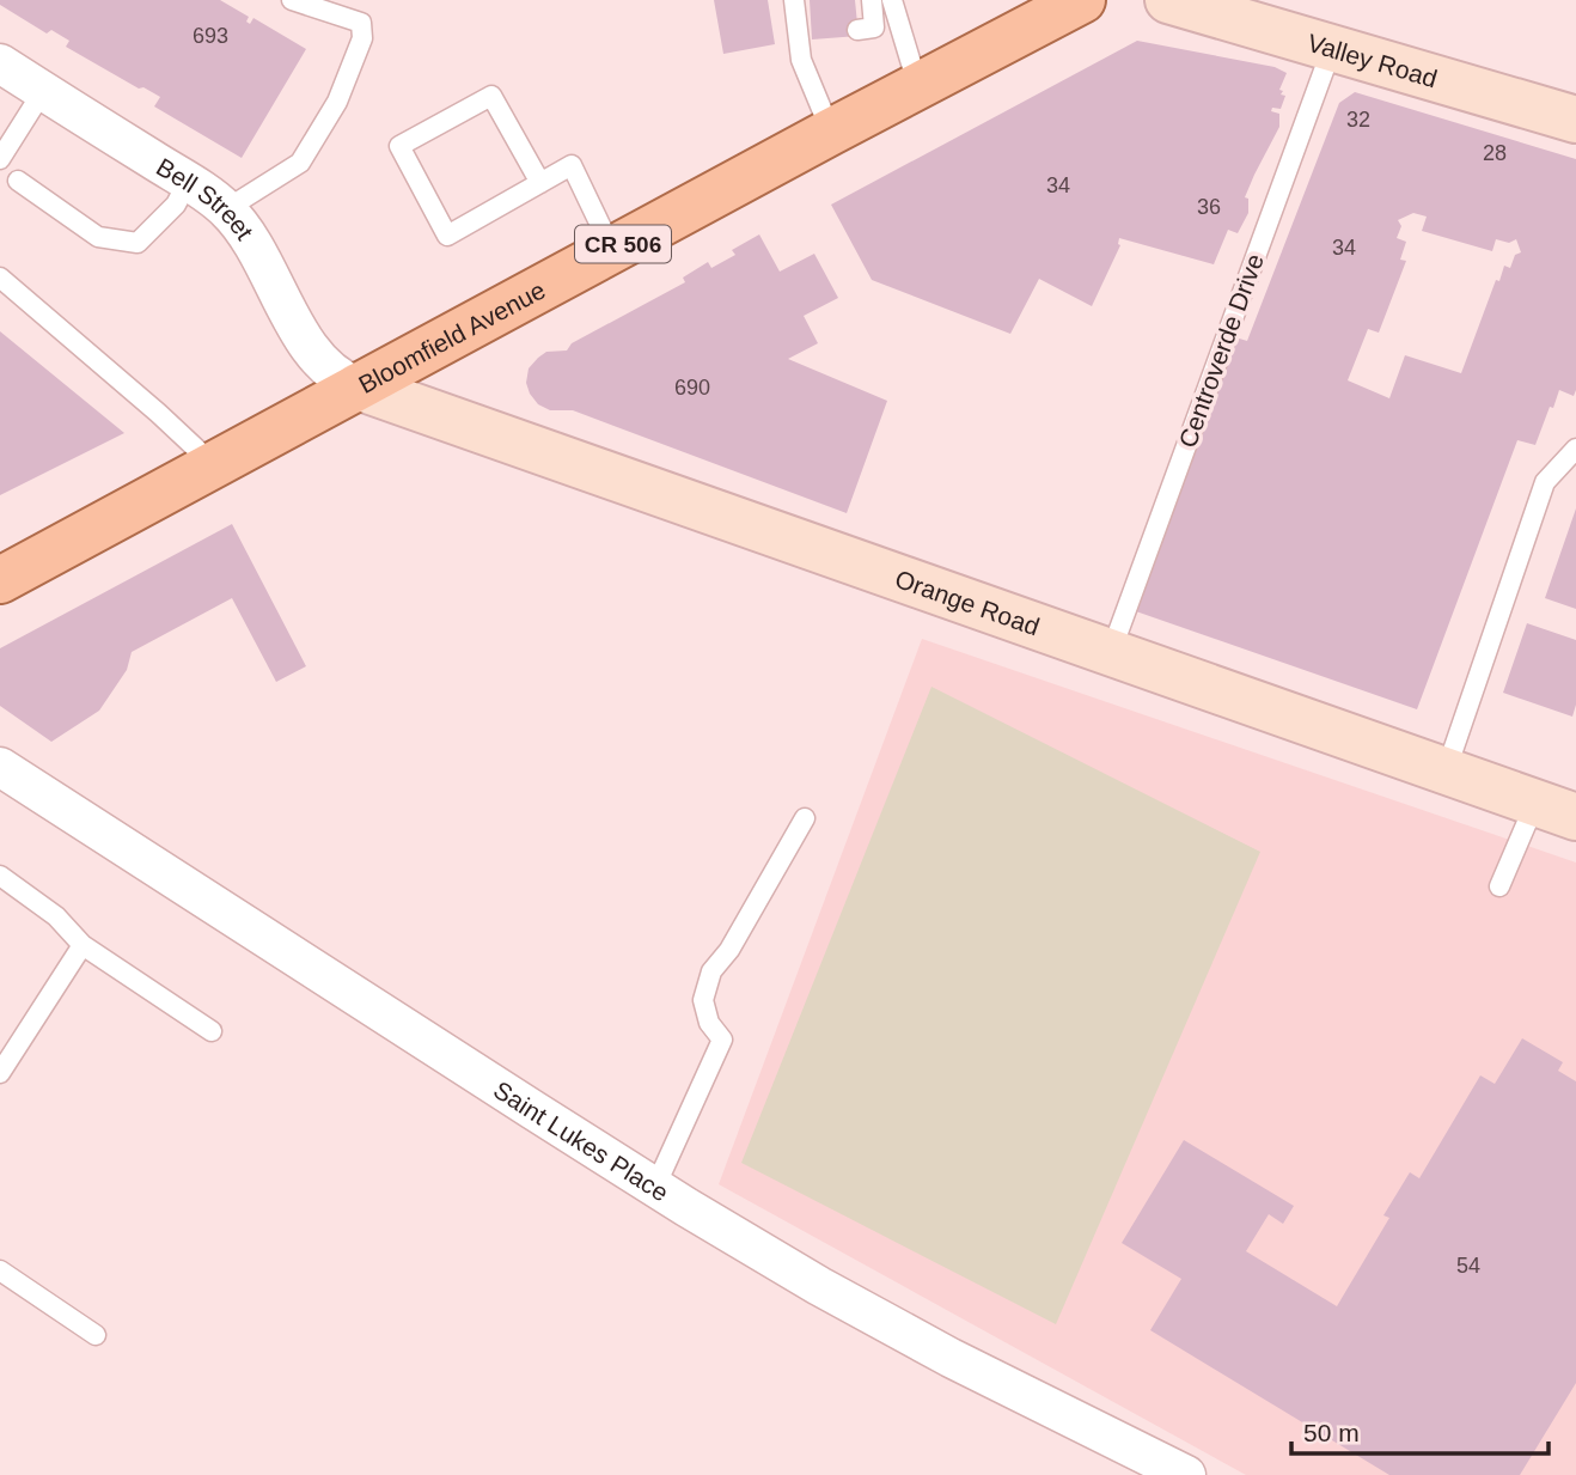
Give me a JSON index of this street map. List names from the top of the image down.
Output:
{
  "streets": {
    "main road": ["CR 506", "Bloomfield Avenue"],
    "street": [
      "Valley Road",
      "Bell Street",
      "Orange Road",
      "Saint Lukes Place"
    ],
    "lane": ["Centroverde Drive"]
  },
  "crossings": [
    ["Valley Road", "Centroverde Drive"],
    ["Bell Street", "Bloomfield Avenue"],
    ["Bell Street", "Orange Road"],
    ["Bloomfield Avenue", "Orange Road"],
    ["Centroverde Drive", "Orange Road"]
  ],
  "house_numbers": [
    "693",
    "32",
    "28",
    "34",
    "36",
    "34",
    "690",
    "54"
  ],
  "scale_bar": "50 m"
}
